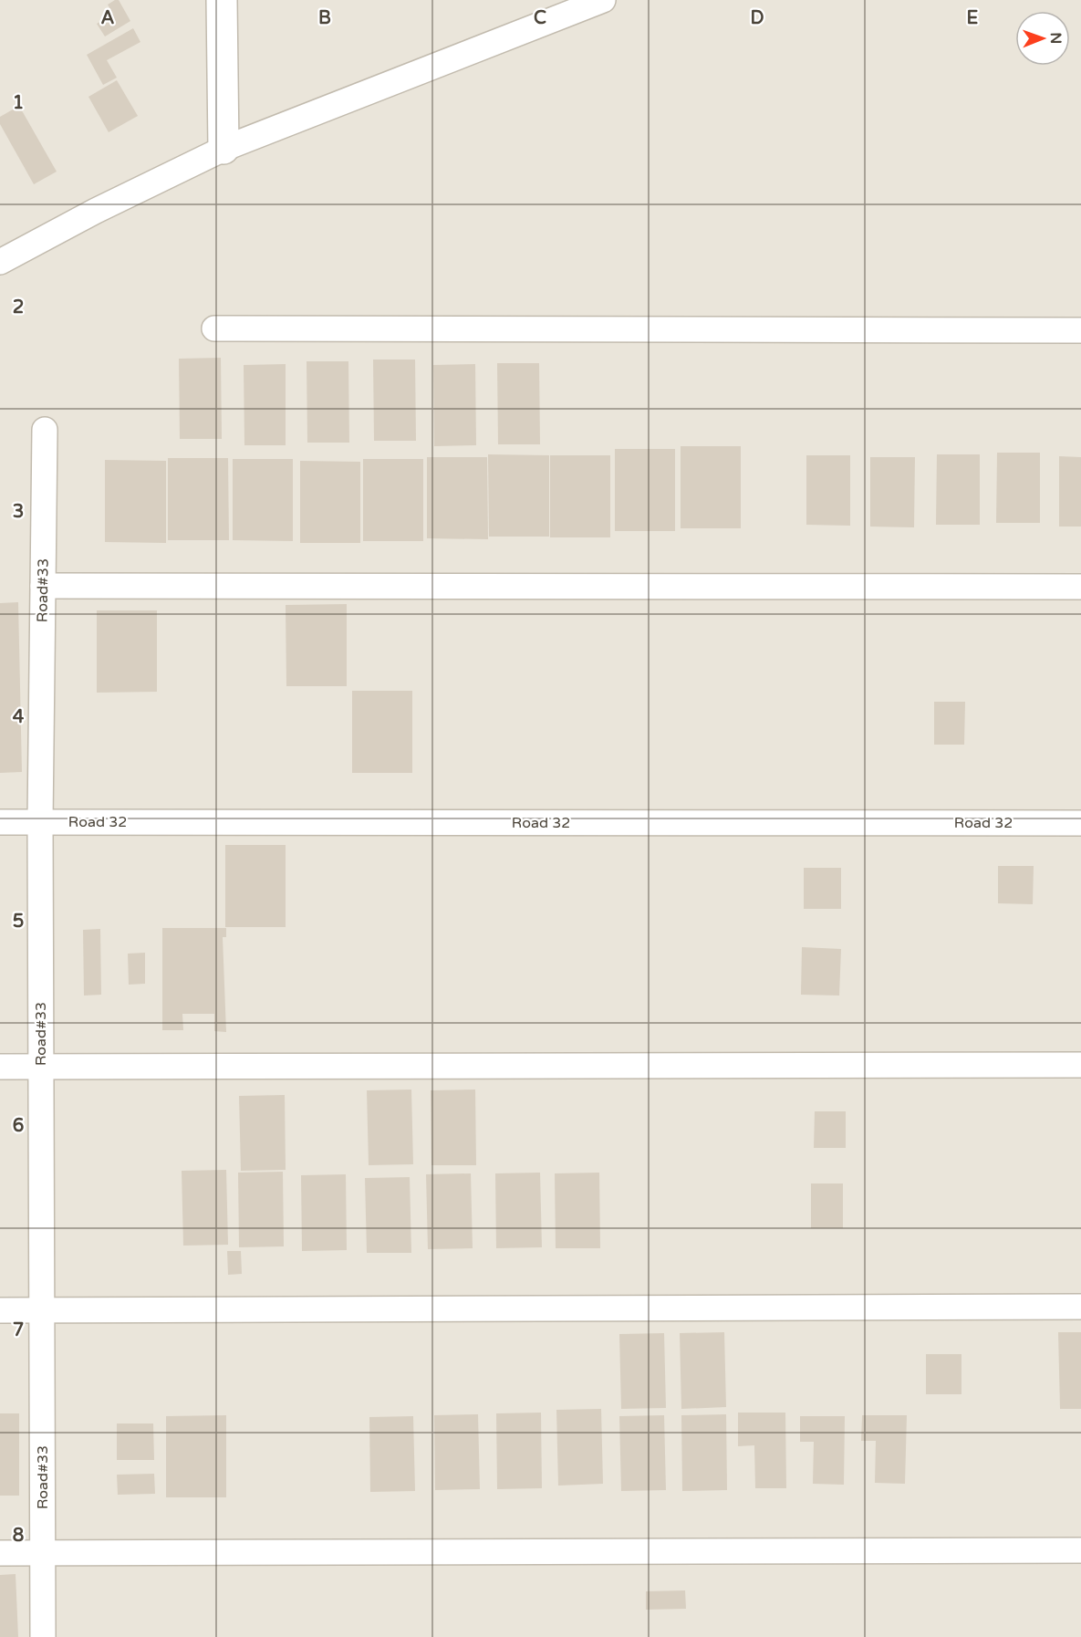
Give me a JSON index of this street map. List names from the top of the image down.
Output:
{
  "streets": {
    "street": ["Road#33", "Road 32"]
  },
  "crossings": [
    ["Road#33", "Road 32"]
  ],
  "north": "right",
  "grid": {
    "columns": [
      "A",
      "B",
      "C",
      "D",
      "E"
    ],
    "rows": [
      "1",
      "2",
      "3",
      "4",
      "5",
      "6",
      "7",
      "8"
    ]
  }
}
